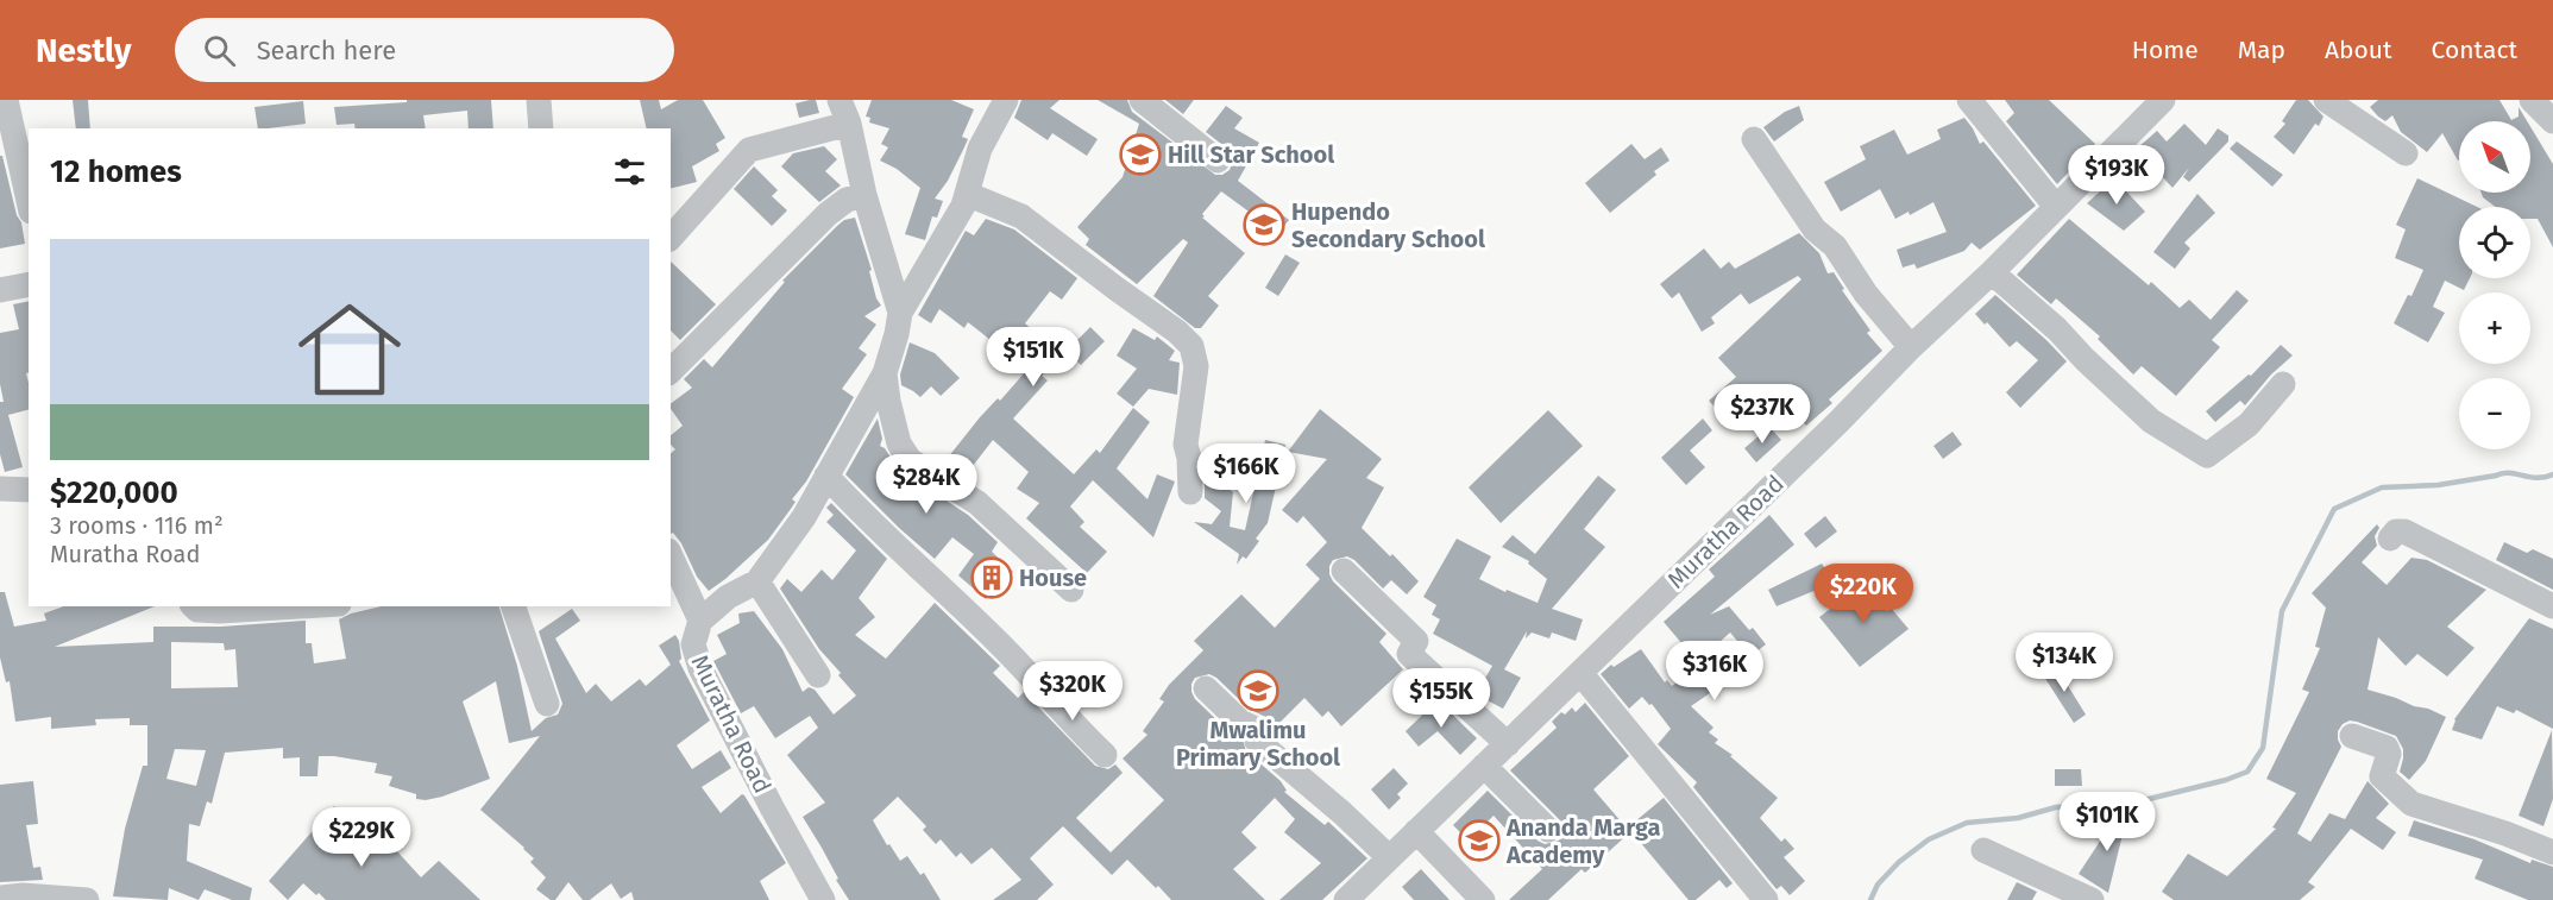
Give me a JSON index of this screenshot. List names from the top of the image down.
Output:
{
  "streets": {
    "street": ["Muratha Road"]
  },
  "places": {
    "school or university": [
      "Hill Star School",
      "Hupendo Secondary School",
      "Mwalimu Primary School",
      "Ananda Marga Academy"
    ],
    "building": ["House"]
  },
  "north": "top left",
  "page": {
    "header": "Nestly",
    "search": "Search here",
    "nav": [
      "Home",
      "Map",
      "About",
      "Contact"
    ],
    "map_buttons": ["+", "−"],
    "heading": "12 homes",
    "price": [
      "$193K",
      "$151K",
      "$237K",
      "$166K",
      "$284K",
      "$220K",
      "$134K",
      "$316K",
      "$320K",
      "$155K",
      "$101K",
      "$229K"
    ],
    "list": [
      {
        "name": "$220,000",
        "note": "3 rooms · 116 m² · Muratha Road"
      }
    ]
  }
}
